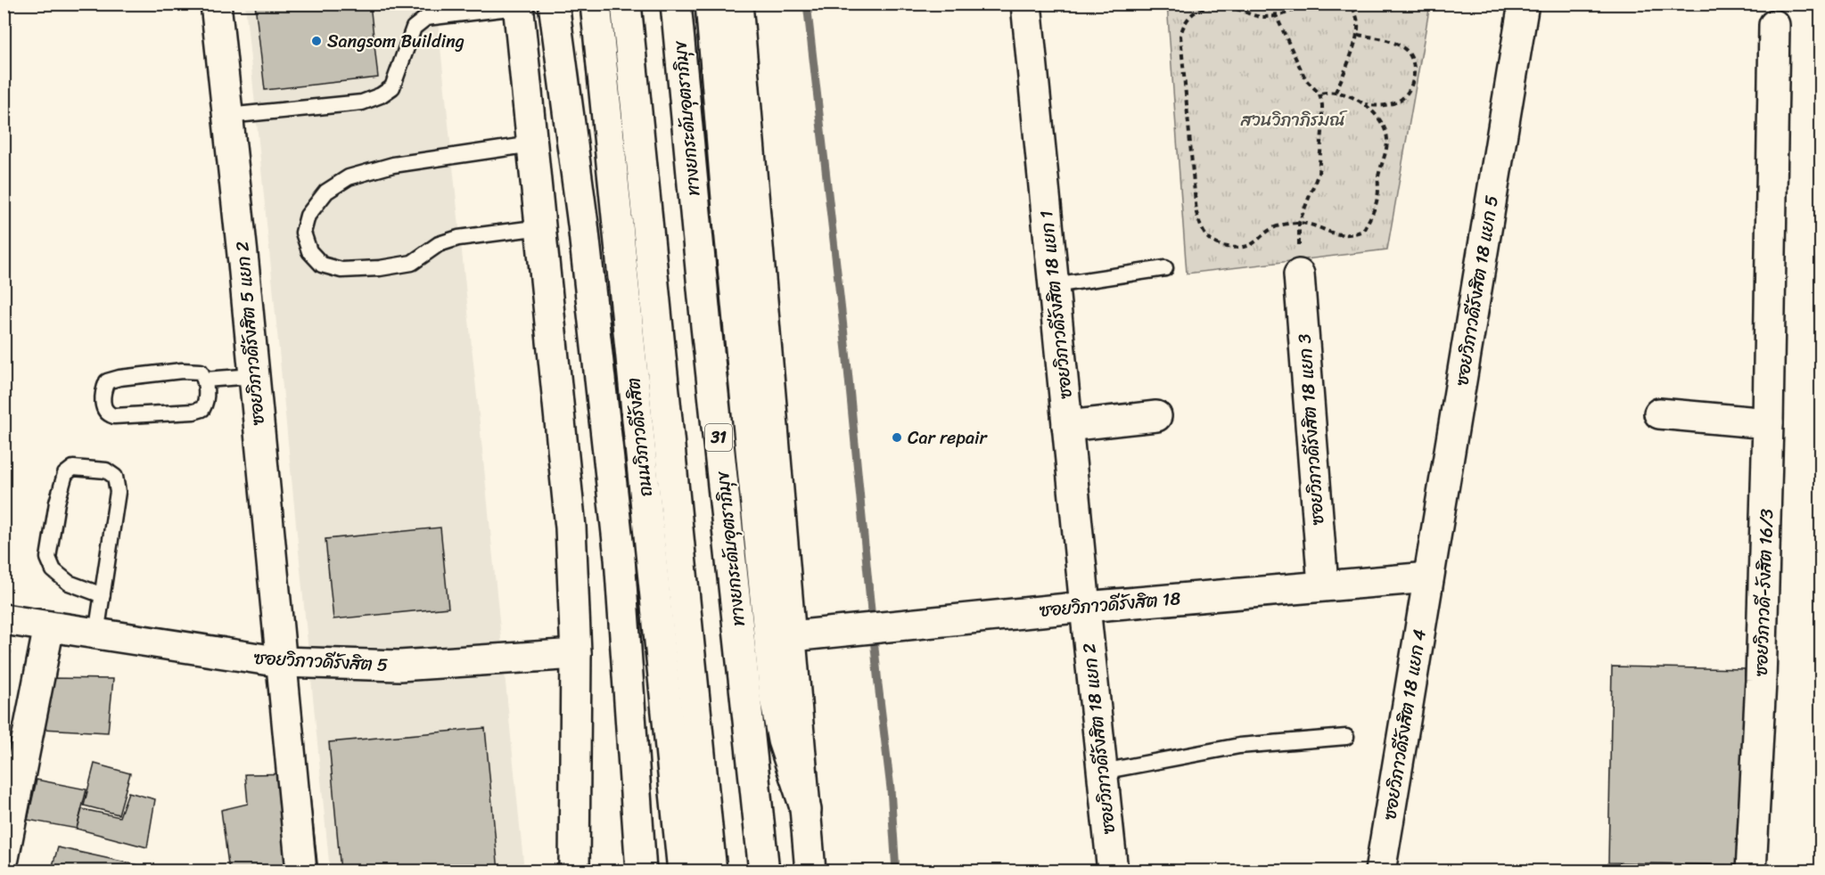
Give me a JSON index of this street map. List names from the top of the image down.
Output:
{
  "streets": {
    "main road": [
      "ทางยกระดับอุตราภิมุข",
      "ซอยวิภาวดีรังสิต 18 แยก 5",
      "ซอยวิภาวดีรังสิต 18 แยก 1",
      "ซอยวิภาวดีรังสิต 5 แยก 2",
      "ซอยวิภาวดีรังสิต 18 แยก 3",
      "ถนนวิภาวดีรังสิต",
      "31",
      "ซอยวิภาวดี-รังสิต 16/3",
      "ซอยวิภาวดีรังสิต 18",
      "ซอยวิภาวดีรังสิต 5",
      "ซอยวิภาวดีรังสิต 18 แยก 4",
      "ซอยวิภาวดีรังสิต 18 แยก 2"
    ]
  },
  "crossings": [
    ["ซอยวิภาวดีรังสิต 18 แยก 5", "ซอยวิภาวดีรังสิต 18"],
    ["ซอยวิภาวดีรังสิต 18 แยก 5", "ซอยวิภาวดีรังสิต 18 แยก 4"],
    ["ซอยวิภาวดีรังสิต 18 แยก 1", "ซอยวิภาวดีรังสิต 18"],
    ["ซอยวิภาวดีรังสิต 18 แยก 1", "ซอยวิภาวดีรังสิต 18 แยก 2"],
    ["ซอยวิภาวดีรังสิต 5 แยก 2", "ซอยวิภาวดีรังสิต 5"],
    ["ซอยวิภาวดีรังสิต 18 แยก 3", "ซอยวิภาวดีรังสิต 18"],
    ["ซอยวิภาวดีรังสิต 18", "ซอยวิภาวดีรังสิต 18 แยก 4"],
    ["ซอยวิภาวดีรังสิต 18", "ซอยวิภาวดีรังสิต 18 แยก 2"]
  ],
  "parks": ["สวนวิภาภิรมณ์"],
  "places": ["Sangsom Building", "Car repair"]
}
